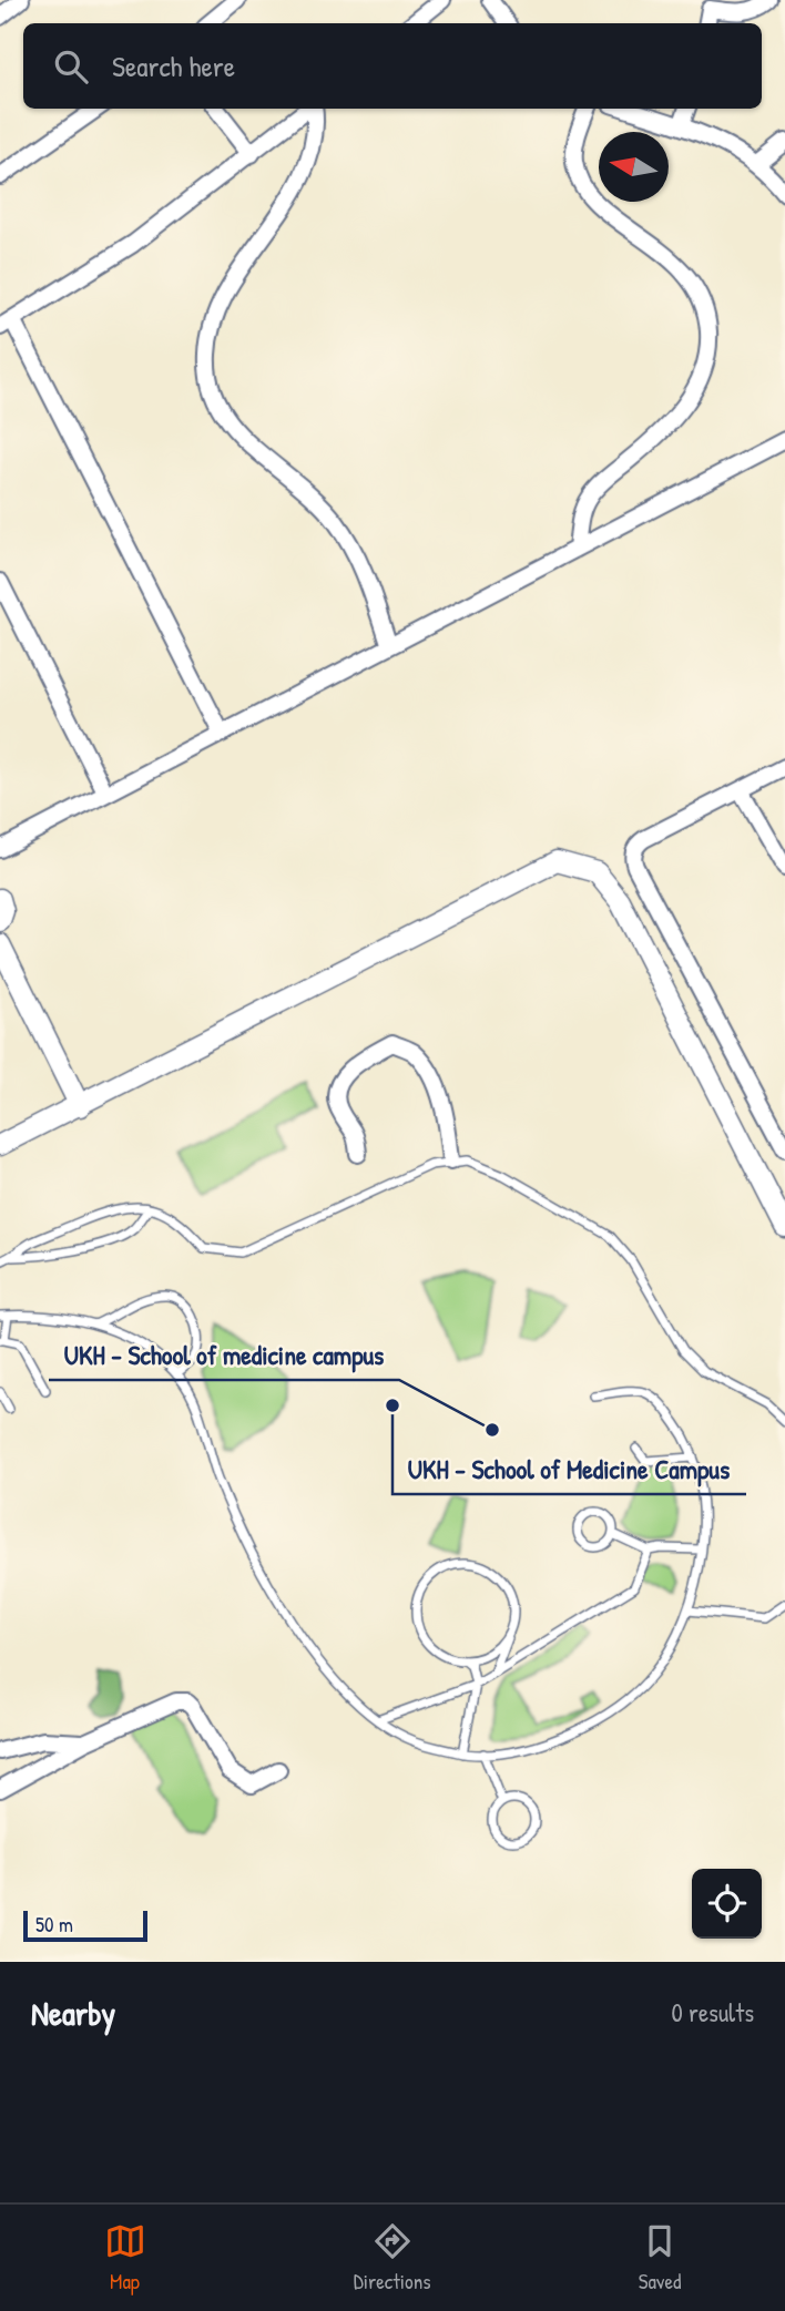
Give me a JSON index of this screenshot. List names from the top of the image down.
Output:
{
  "places": ["UKH - School of Medicine Campus", "UKH - School of medicine campus"],
  "scale_bar": "50 m",
  "north": "left",
  "page": {
    "search": "Search here",
    "scale": "50 m",
    "heading": ["Nearby", "0 results"],
    "nav": ["Map", "Directions", "Saved"]
  }
}
